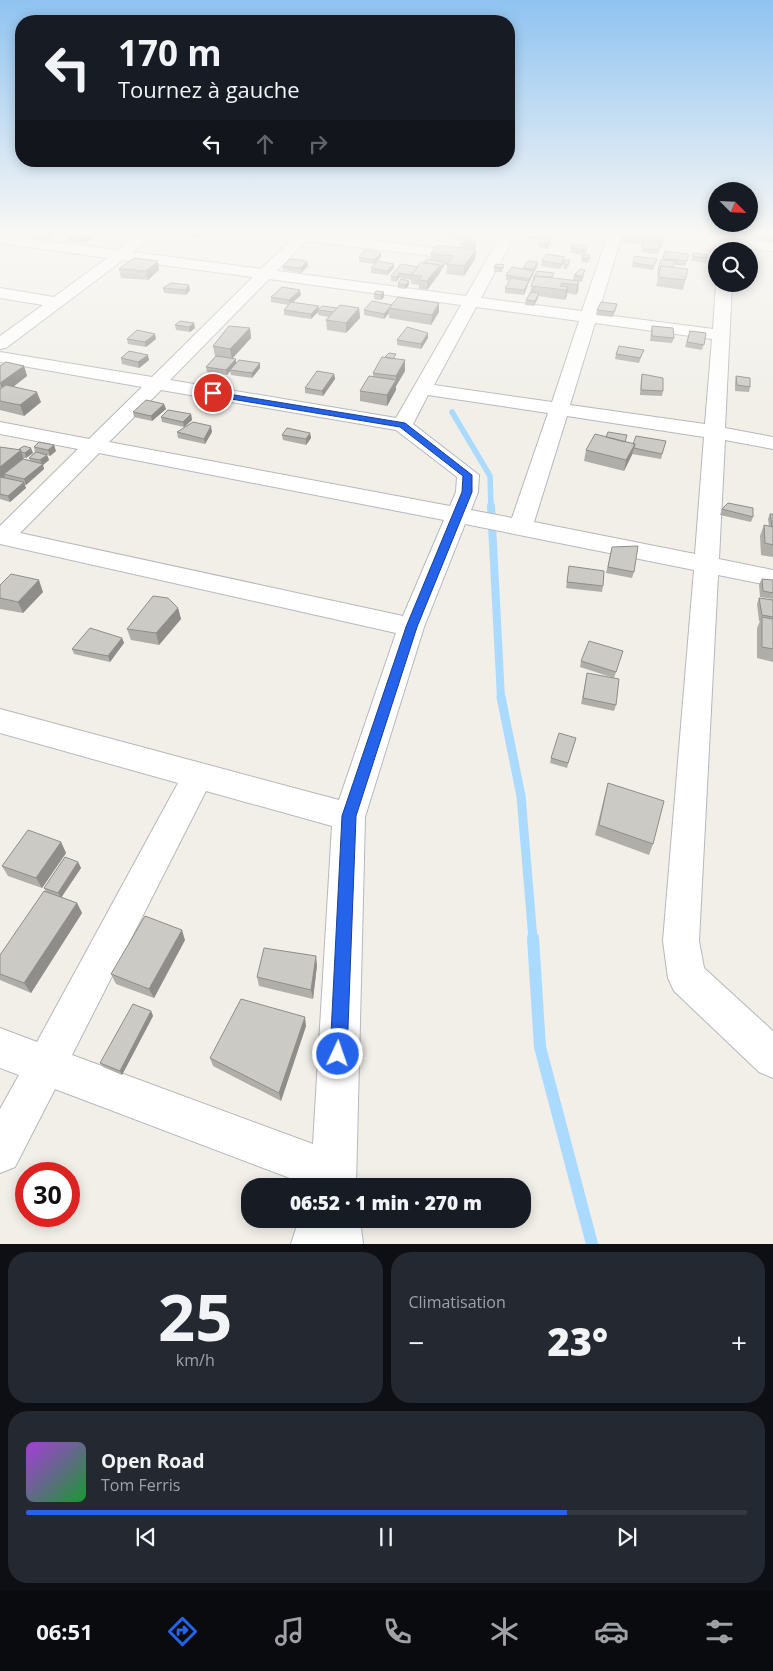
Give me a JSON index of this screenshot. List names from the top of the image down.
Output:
{
  "north": "bottom right",
  "page": {
    "turn": ["170 m", "Tournez à gauche"],
    "limit": "30",
    "trip": "06:52 · 1 min · 270 m",
    "tile": [
      ["25", "km/h"],
      "Climatisation"
    ],
    "heat": ["−", "23°", "+"],
    "song": ["Open Road", "Tom Ferris"],
    "tabs": "06:51"
  }
}
